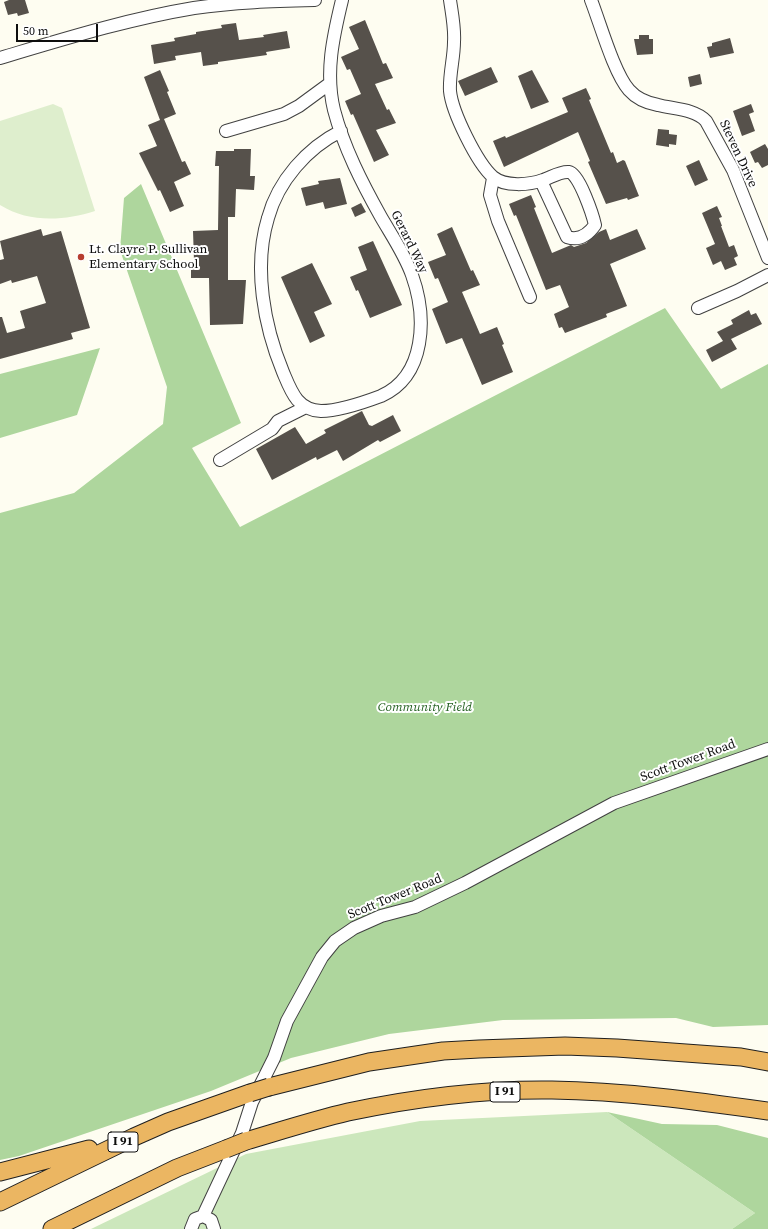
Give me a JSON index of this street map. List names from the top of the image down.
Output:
{
  "streets": {
    "highway": ["I 91"],
    "street": ["Steven Drive", "Gerard Way", "Scott Tower Road"]
  },
  "parks": ["Community Field"],
  "places": ["Lt. Clayre P. Sullivan Elementary School"],
  "scale_bar": "50 m"
}
